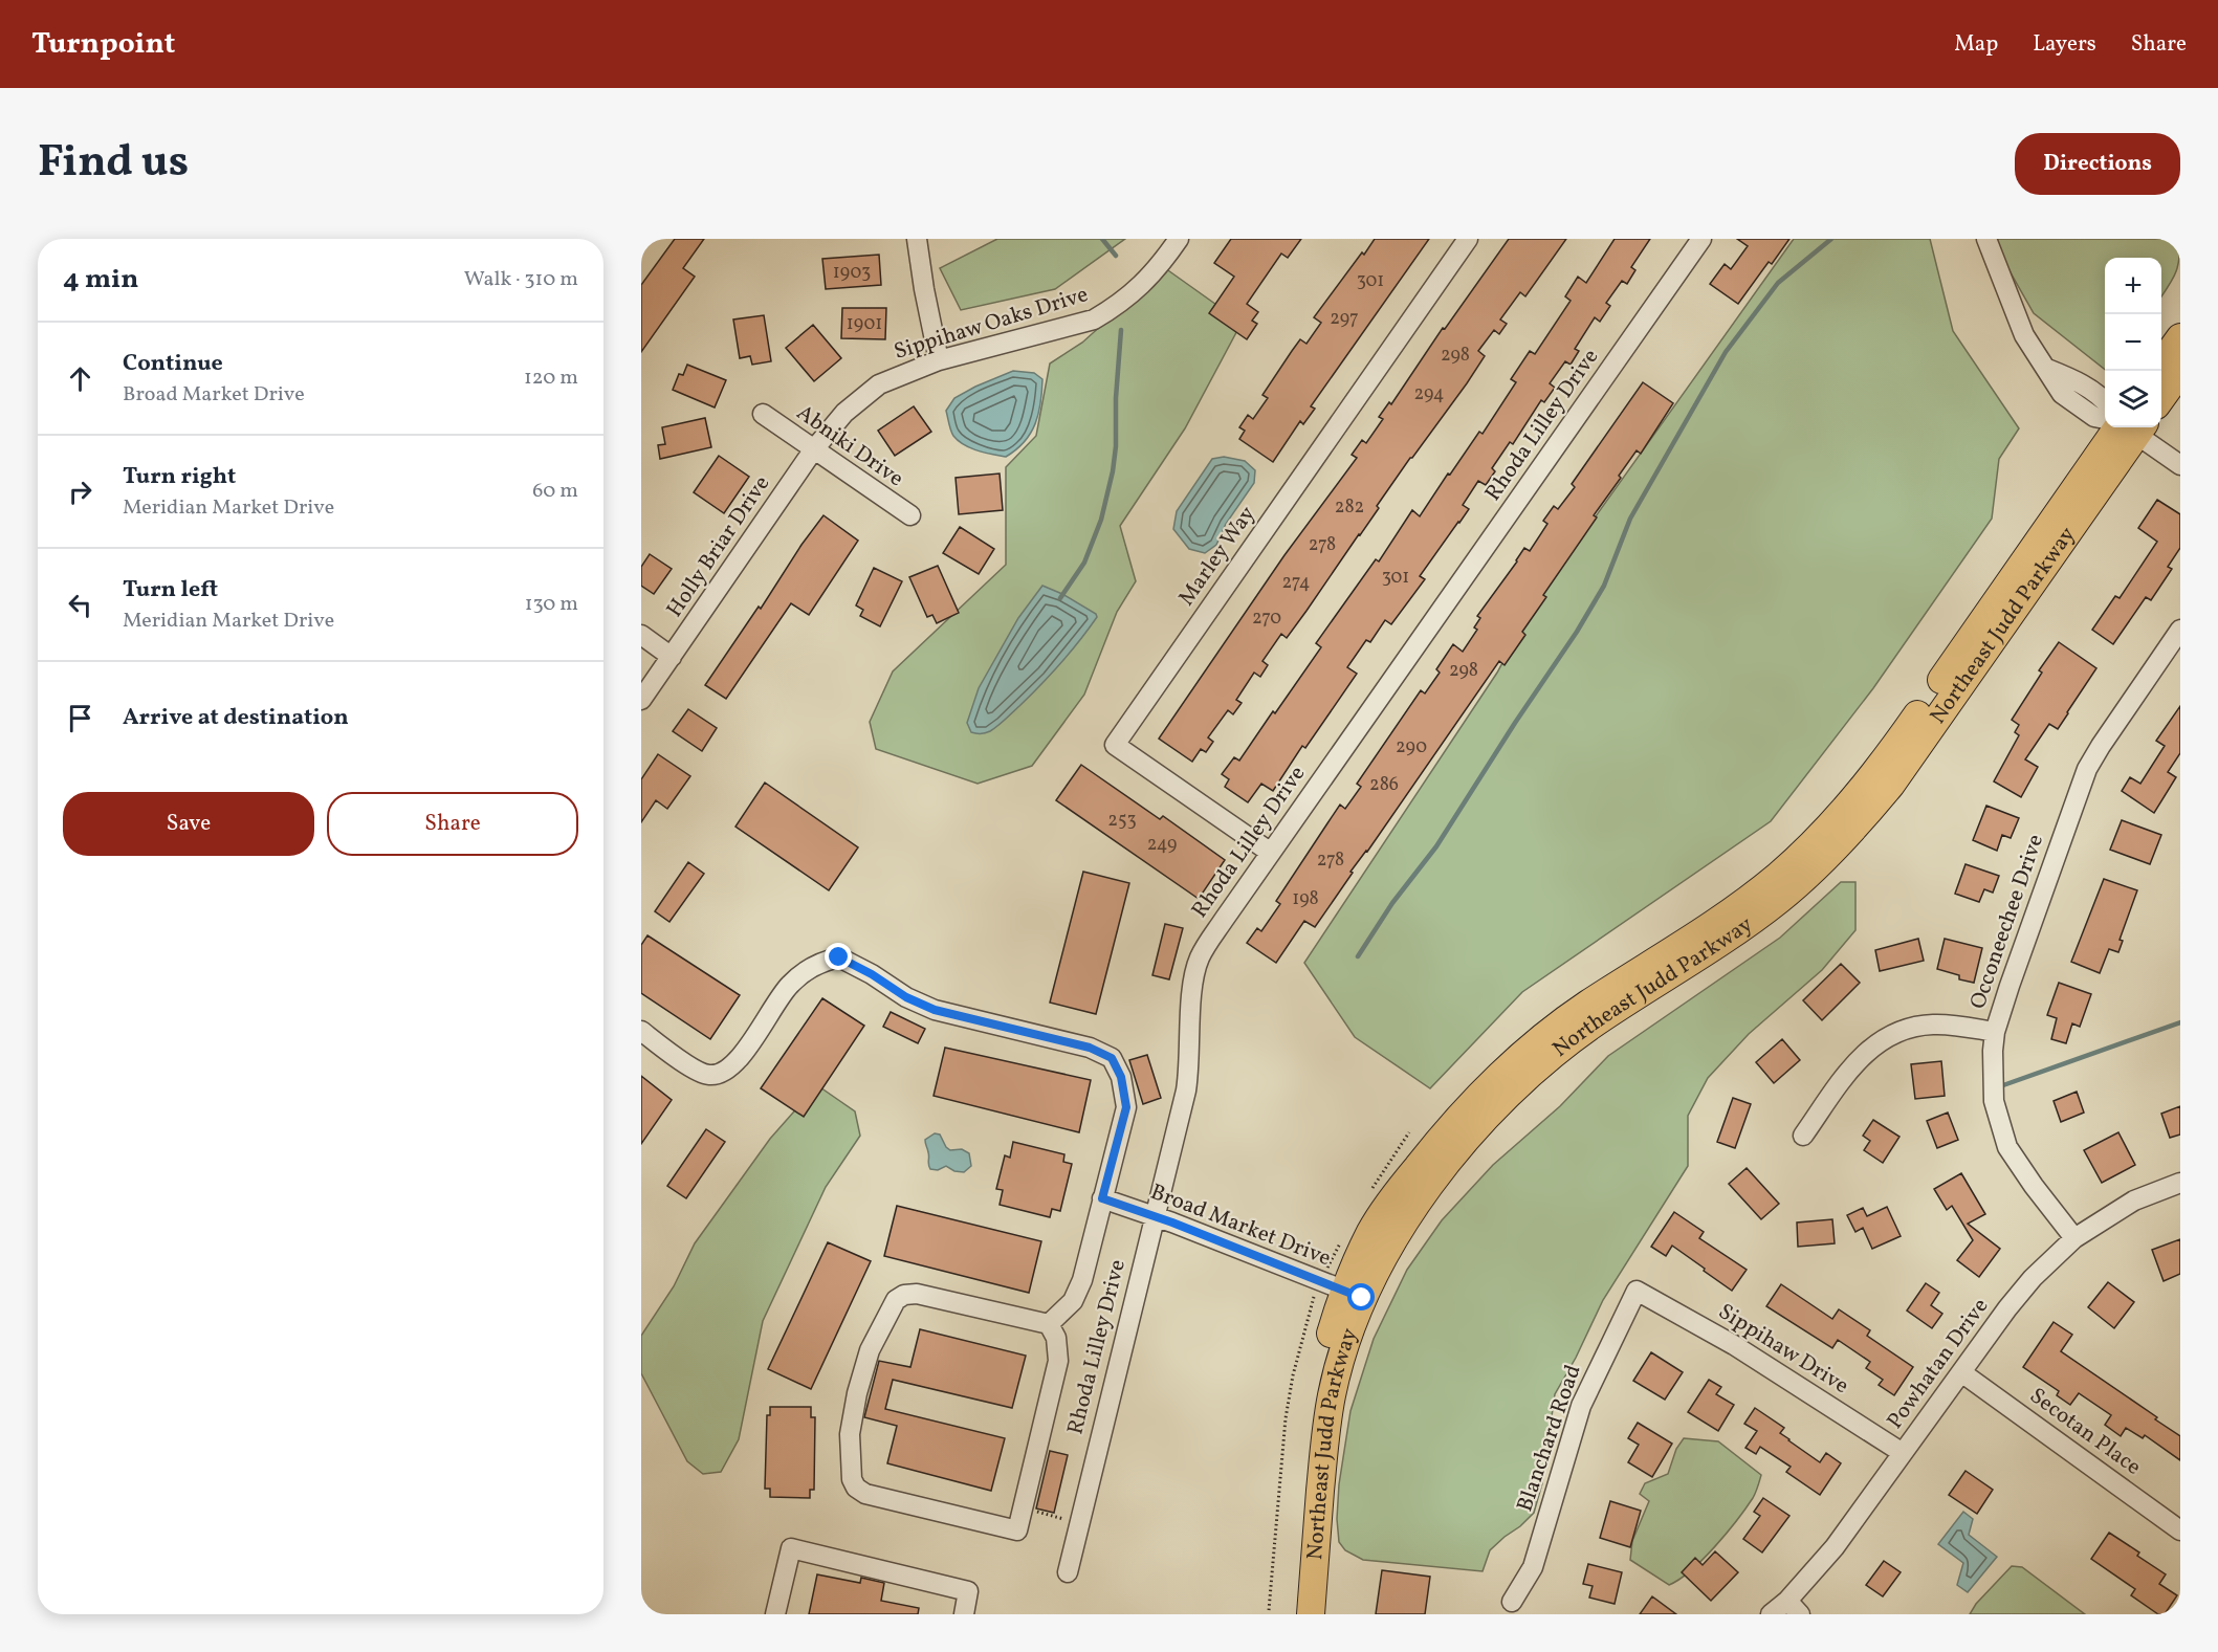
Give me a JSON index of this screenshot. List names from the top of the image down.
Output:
{
  "streets": {
    "highway": ["Northeast Judd Parkway"],
    "street": [
      "Sippihaw Oaks Drive",
      "Rhoda Lilley Drive",
      "Abniki Drive",
      "Holly Briar Drive",
      "Marley Way",
      "Occoneechee Drive",
      "Broad Market Drive",
      "Sippihaw Drive",
      "Powhatan Drive",
      "Secotan Place",
      "Blanchard Road"
    ]
  },
  "crossings": [
    ["Sippihaw Oaks Drive", "Abniki Drive"],
    ["Sippihaw Oaks Drive", "Holly Briar Drive"],
    ["Rhoda Lilley Drive", "Marley Way"],
    ["Rhoda Lilley Drive", "Broad Market Drive"],
    ["Abniki Drive", "Holly Briar Drive"],
    ["Northeast Judd Parkway", "Broad Market Drive"],
    ["Occoneechee Drive", "Powhatan Drive"],
    ["Sippihaw Drive", "Powhatan Drive"],
    ["Sippihaw Drive", "Blanchard Road"],
    ["Powhatan Drive", "Secotan Place"]
  ],
  "house_numbers": [
    "1903",
    "301",
    "297",
    "1901",
    "298",
    "294",
    "282",
    "278",
    "301",
    "274",
    "270",
    "298",
    "290",
    "286",
    "253",
    "249",
    "278",
    "198"
  ],
  "page": {
    "header": "Turnpoint",
    "nav": ["Map", "Layers", "Share"],
    "title": "Find us",
    "buttons": [
      "Directions",
      ["Save", "Share"]
    ],
    "heading": ["4 min", "Walk · 310 m"],
    "map_buttons": ["+", "−"],
    "list": [
      ["Continue", "Broad Market Drive", "120 m"],
      ["Turn right", "Meridian Market Drive", "60 m"],
      ["Turn left", "Meridian Market Drive", "130 m"],
      "Arrive at destination"
    ]
  }
}
